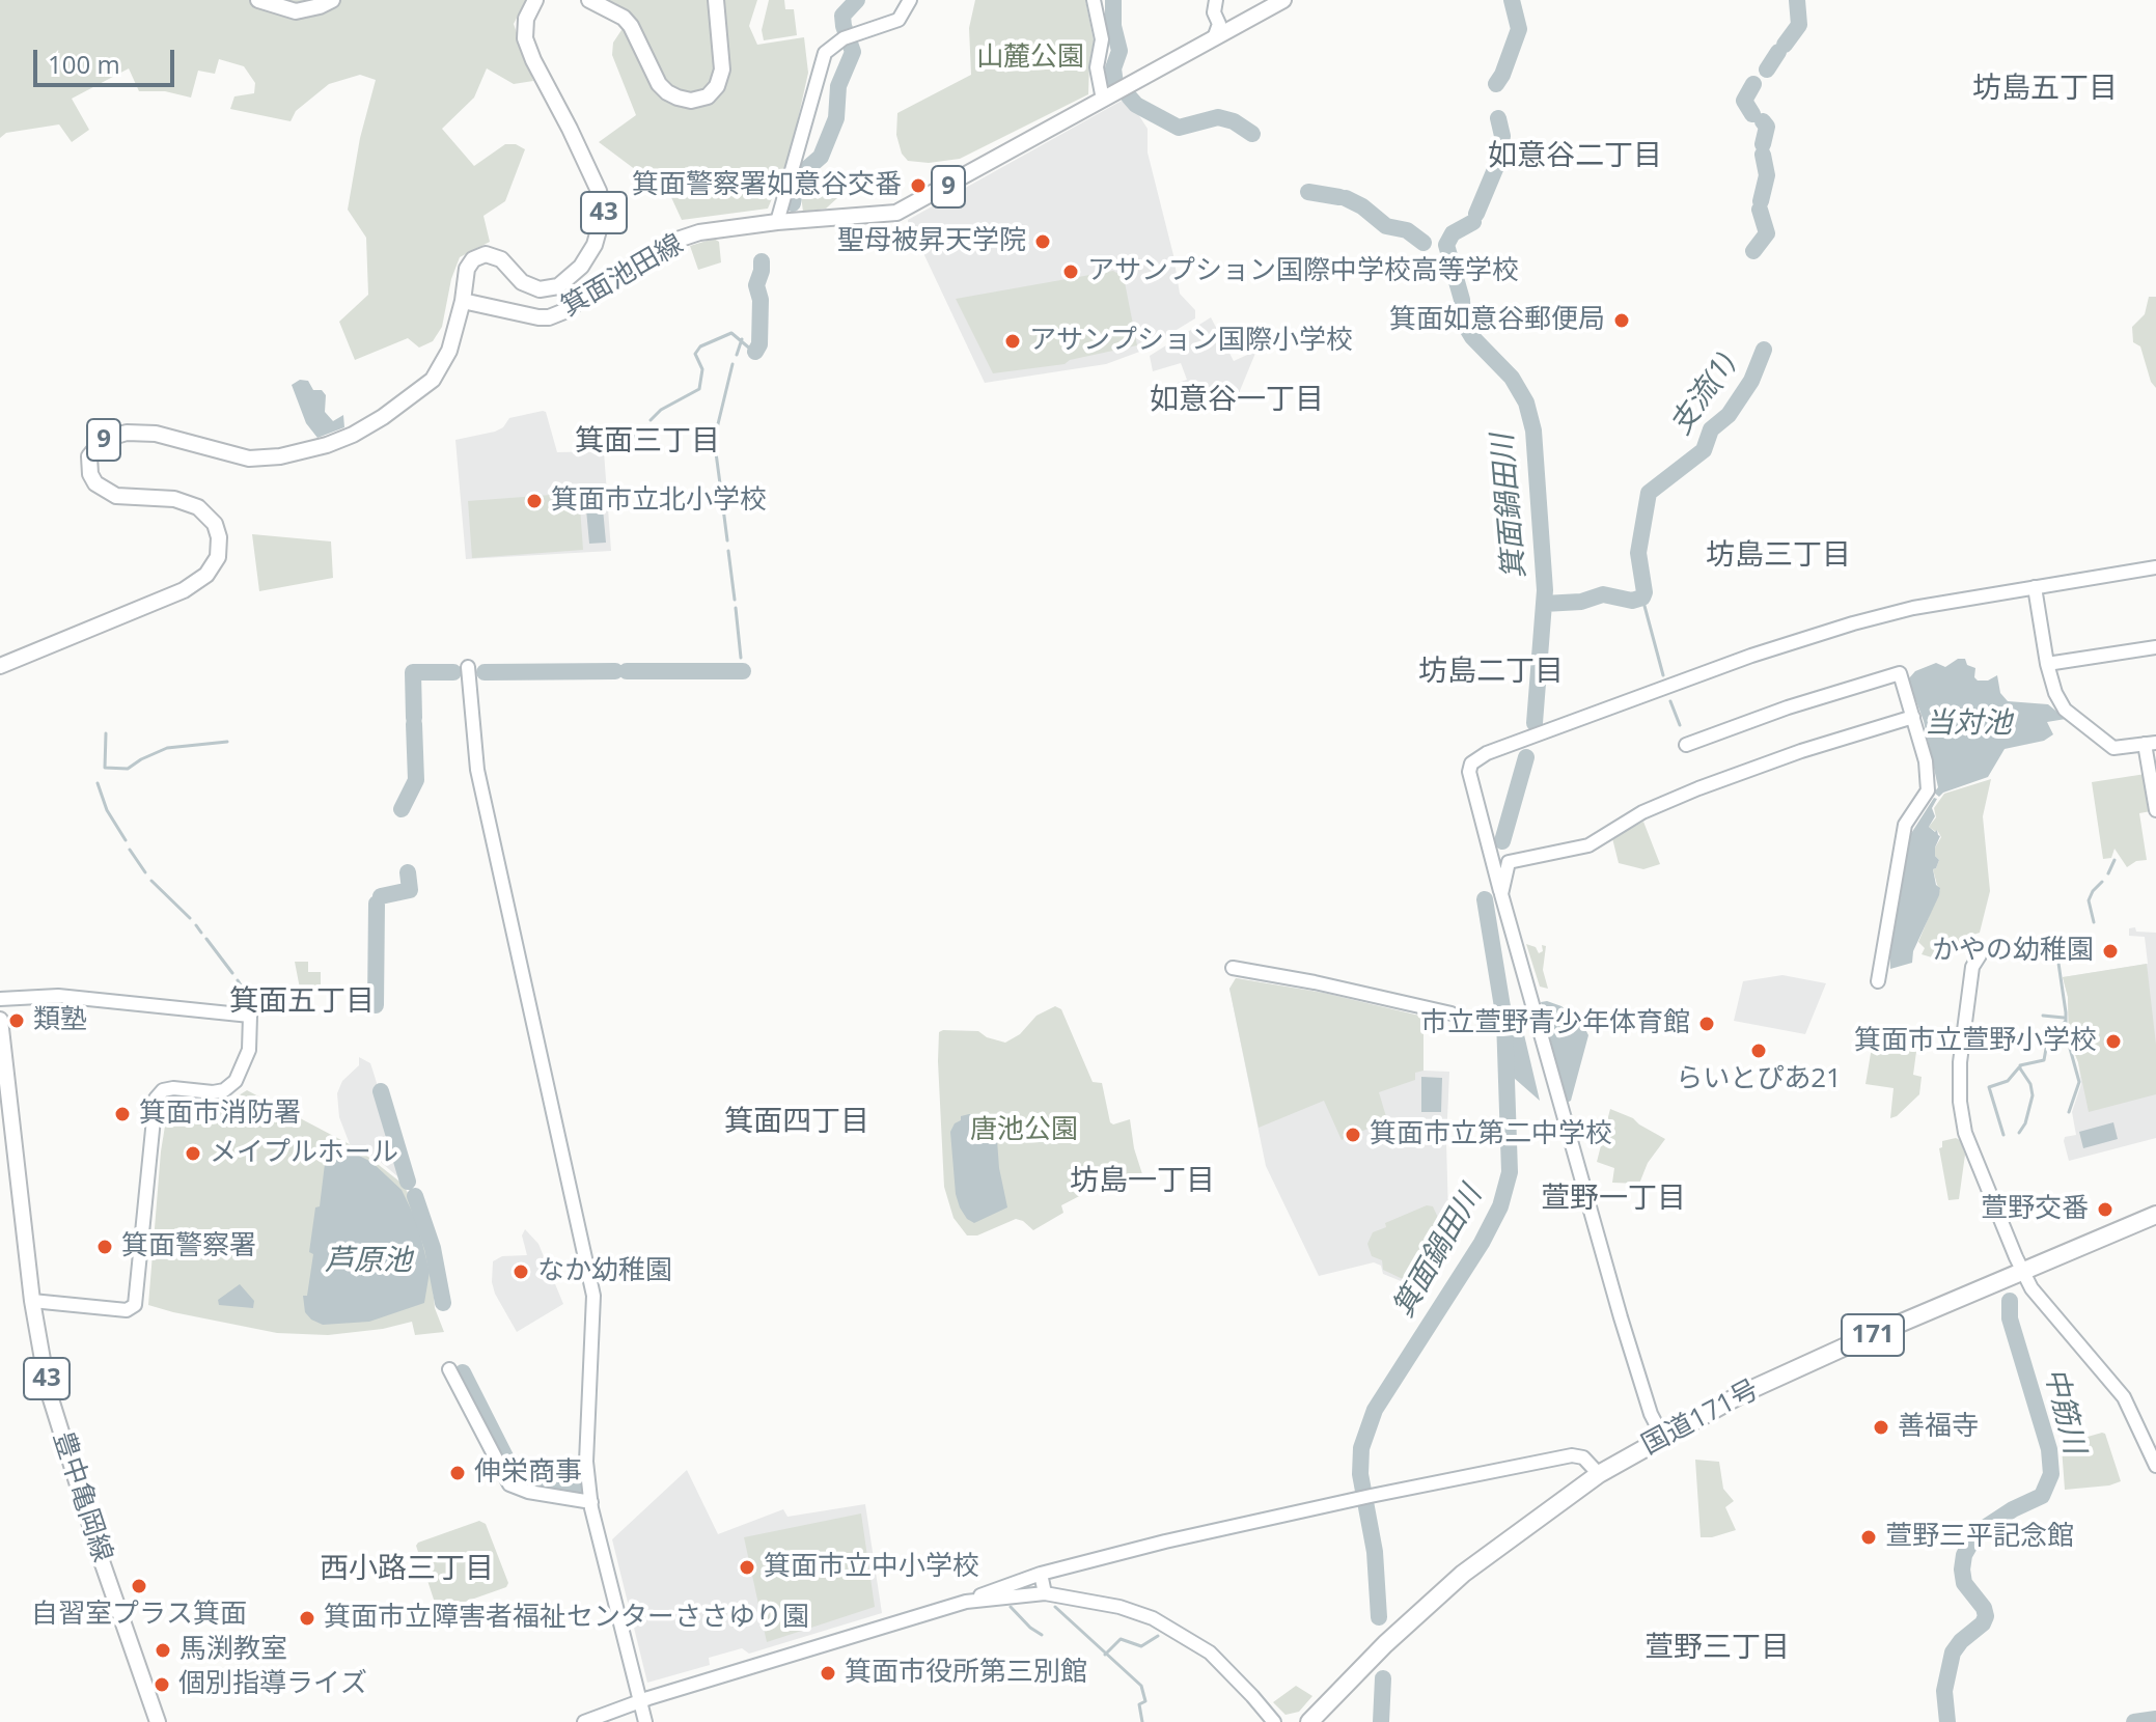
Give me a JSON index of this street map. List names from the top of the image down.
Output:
{
  "streets": {
    "highway": ["171", "国道171号"],
    "main road": [
      "9",
      "43",
      "箕面池田線",
      "豊中亀岡線"
    ]
  },
  "crossings": [
    ["9", "43"],
    ["9", "箕面池田線"],
    ["43", "箕面池田線"]
  ],
  "districts": [
    "坊島五丁目",
    "如意谷二丁目",
    "如意谷一丁目",
    "箕面三丁目",
    "坊島三丁目",
    "坊島二丁目",
    "箕面五丁目",
    "箕面四丁目",
    "坊島一丁目",
    "萱野一丁目",
    "西小路三丁目",
    "萱野三丁目"
  ],
  "water": [
    "支流(1)",
    "箕面鍋田川",
    "当対池",
    "芦原池",
    "中筋川"
  ],
  "parks": ["山麓公園", "唐池公園"],
  "places": [
    "箕面警察署如意谷交番",
    "聖母被昇天学院",
    "アサンプション国際中学校高等学校",
    "箕面如意谷郵便局",
    "アサンプション国際小学校",
    "箕面市立北小学校",
    "かやの幼稚園",
    "類塾",
    "市立萱野青少年体育館",
    "箕面市立萱野小学校",
    "らいとぴあ21",
    "箕面市消防署",
    "箕面市立第二中学校",
    "メイプルホール",
    "萱野交番",
    "箕面警察署",
    "なか幼稚園",
    "善福寺",
    "伸栄商事",
    "萱野三平記念館",
    "箕面市立中小学校",
    "自習室プラス箕面",
    "箕面市立障害者福祉センターささゆり園",
    "馬渕教室",
    "箕面市役所第三別館",
    "個別指導ライズ"
  ],
  "scale_bar": "100 m"
}
